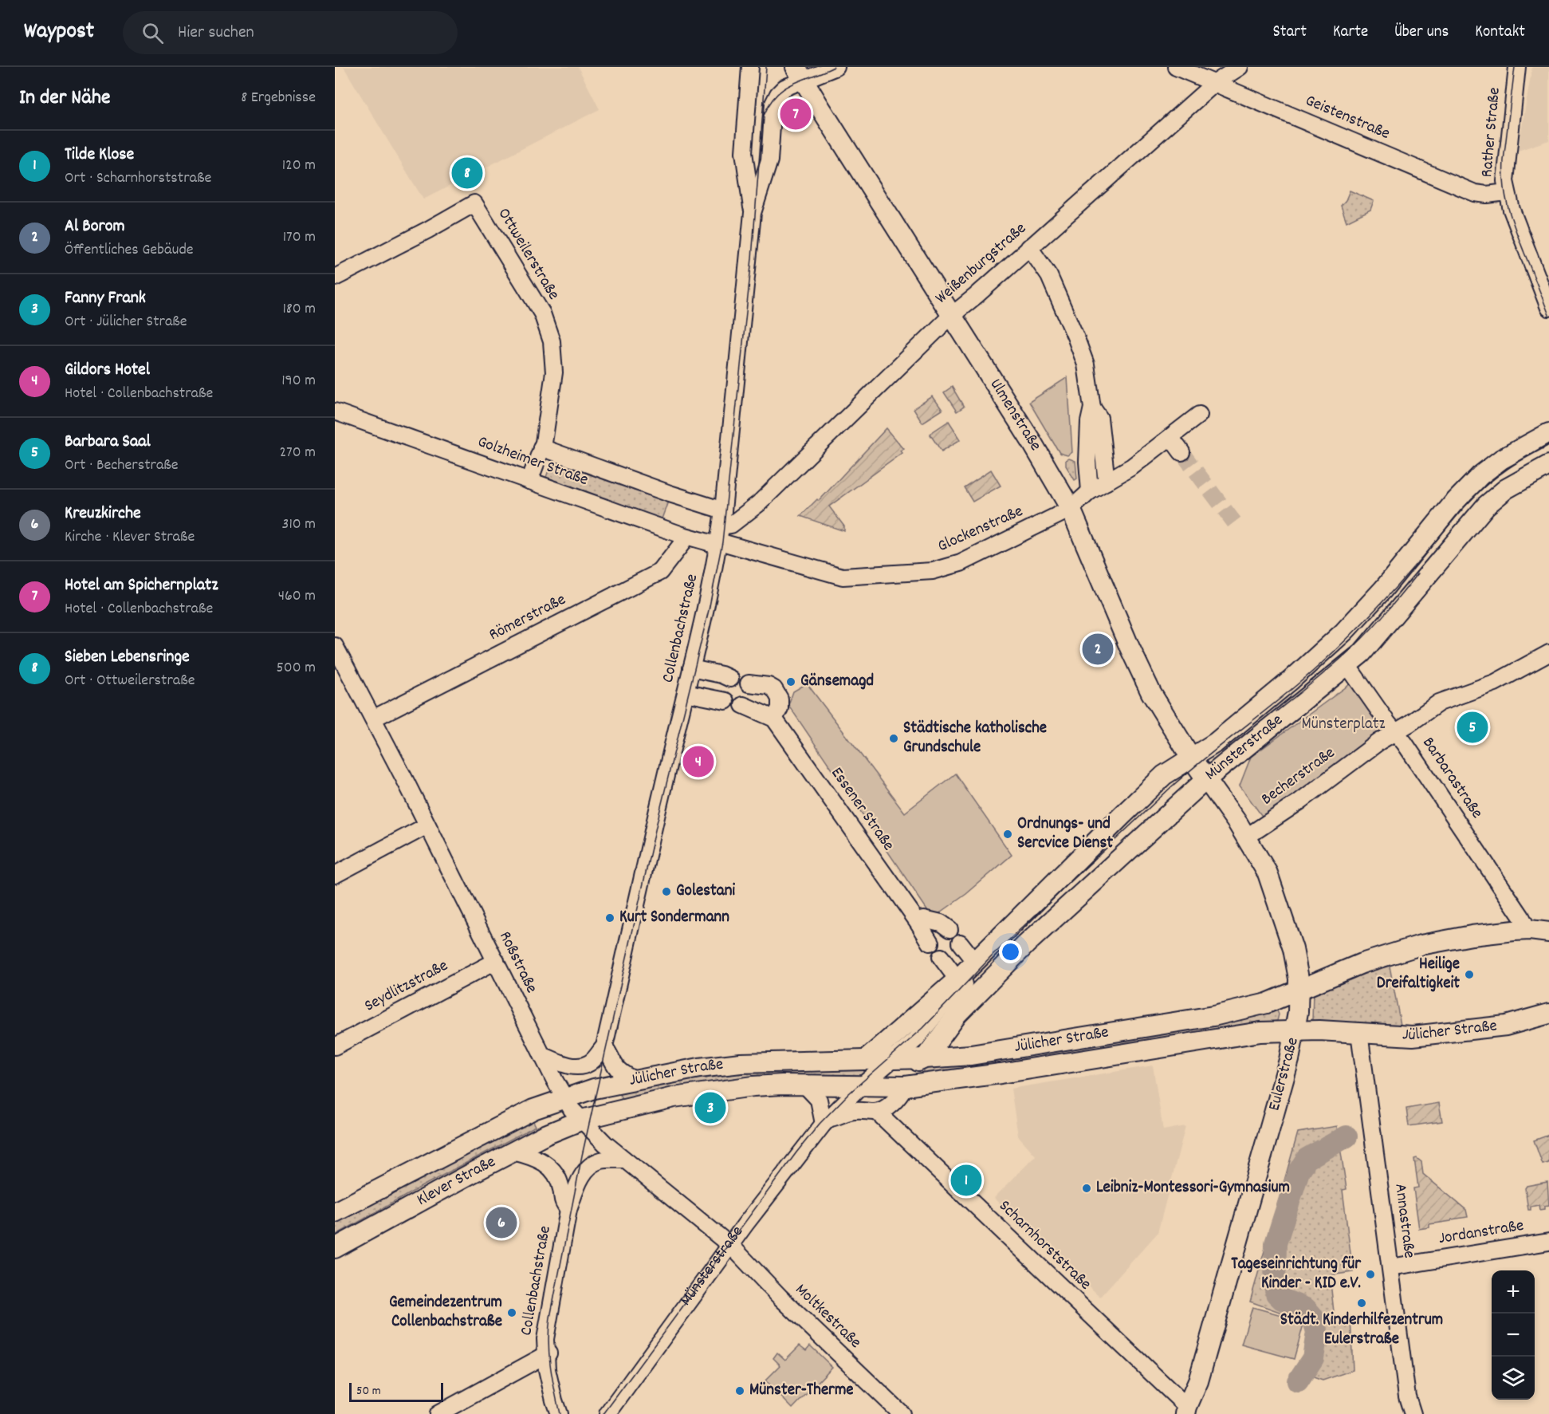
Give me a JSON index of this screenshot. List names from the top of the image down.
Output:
{
  "streets": {
    "main road": [
      "Ulmenstraße",
      "Münsterstraße",
      "Jülicher Straße",
      "Eulerstraße",
      "Klever Straße"
    ],
    "street": [
      "Geistenstraße",
      "Rather Straße",
      "Ottweilerstraße",
      "Weißenburgstraße",
      "Golzheimer Straße",
      "Glockenstraße",
      "Römerstraße",
      "Collenbachstraße",
      "Becherstraße",
      "Barbarastraße",
      "Essener Straße",
      "Roßstraße",
      "Seydlitzstraße",
      "Annastraße",
      "Jordanstraße",
      "Scharnhorststraße",
      "Moltkestraße"
    ]
  },
  "crossings": [
    ["Geistenstraße", "Rather Straße"],
    ["Geistenstraße", "Weißenburgstraße"],
    ["Ottweilerstraße", "Golzheimer Straße"],
    ["Weißenburgstraße", "Ulmenstraße"],
    ["Weißenburgstraße", "Golzheimer Straße"],
    ["Weißenburgstraße", "Glockenstraße"],
    ["Weißenburgstraße", "Collenbachstraße"],
    ["Ulmenstraße", "Glockenstraße"],
    ["Ulmenstraße", "Collenbachstraße"],
    ["Ulmenstraße", "Münsterstraße"],
    ["Ulmenstraße", "Eulerstraße"],
    ["Golzheimer Straße", "Glockenstraße"],
    ["Golzheimer Straße", "Römerstraße"],
    ["Golzheimer Straße", "Collenbachstraße"],
    ["Glockenstraße", "Collenbachstraße"],
    ["Römerstraße", "Roßstraße"],
    ["Collenbachstraße", "Roßstraße"],
    ["Collenbachstraße", "Klever Straße"],
    ["Münsterstraße", "Barbarastraße"],
    ["Münsterstraße", "Roßstraße"],
    ["Münsterstraße", "Jülicher Straße"],
    ["Münsterstraße", "Eulerstraße"],
    ["Münsterstraße", "Moltkestraße"],
    ["Becherstraße", "Barbarastraße"],
    ["Becherstraße", "Eulerstraße"],
    ["Barbarastraße", "Jülicher Straße"],
    ["Roßstraße", "Seydlitzstraße"],
    ["Roßstraße", "Jülicher Straße"],
    ["Roßstraße", "Klever Straße"],
    ["Roßstraße", "Moltkestraße"],
    ["Jülicher Straße", "Eulerstraße"],
    ["Jülicher Straße", "Klever Straße"],
    ["Jülicher Straße", "Annastraße"],
    ["Eulerstraße", "Scharnhorststraße"],
    ["Annastraße", "Jordanstraße"]
  ],
  "parks": ["Münsterplatz"],
  "places": [
    "Gänsemagd",
    "Städtische katholische Grundschule",
    "Ordnungs- und Sercvice Dienst",
    "Golestani",
    "Kurt Sondermann",
    "Heilige Dreifaltigkeit",
    "Leibniz-Montessori-Gymnasium",
    "Tageseinrichtung für Kinder - KID e.V.",
    "Städt. Kinderhilfezentrum Eulerstraße",
    "Gemeindezentrum Collenbachstraße",
    "Münster-Therme"
  ],
  "scale_bar": "50 m",
  "page": {
    "header": "Waypost",
    "search": "Hier suchen",
    "nav": [
      "Start",
      "Karte",
      "Über uns",
      "Kontakt"
    ],
    "heading": ["In der Nähe", "8 Ergebnisse"],
    "pins": [
      "7",
      "8",
      "2",
      "5",
      "4",
      "3",
      "1",
      "6"
    ],
    "list": [
      {
        "mark": "1",
        "name": "Tilde Klose",
        "note": "Ort · Scharnhorststraße",
        "value": "120 m"
      },
      {
        "mark": "2",
        "name": "Al Borom",
        "note": "Öffentliches Gebäude",
        "value": "170 m"
      },
      {
        "mark": "3",
        "name": "Fanny Frank",
        "note": "Ort · Jülicher Straße",
        "value": "180 m"
      },
      {
        "mark": "4",
        "name": "Gildors Hotel",
        "note": "Hotel · Collenbachstraße",
        "value": "190 m"
      },
      {
        "mark": "5",
        "name": "Barbara Saal",
        "note": "Ort · Becherstraße",
        "value": "270 m"
      },
      {
        "mark": "6",
        "name": "Kreuzkirche",
        "note": "Kirche · Klever Straße",
        "value": "310 m"
      },
      {
        "mark": "7",
        "name": "Hotel am Spichernplatz",
        "note": "Hotel · Collenbachstraße",
        "value": "460 m"
      },
      {
        "mark": "8",
        "name": "Sieben Lebensringe",
        "note": "Ort · Ottweilerstraße",
        "value": "500 m"
      }
    ],
    "map_buttons": ["+", "−"],
    "scale": "50 m"
  }
}
